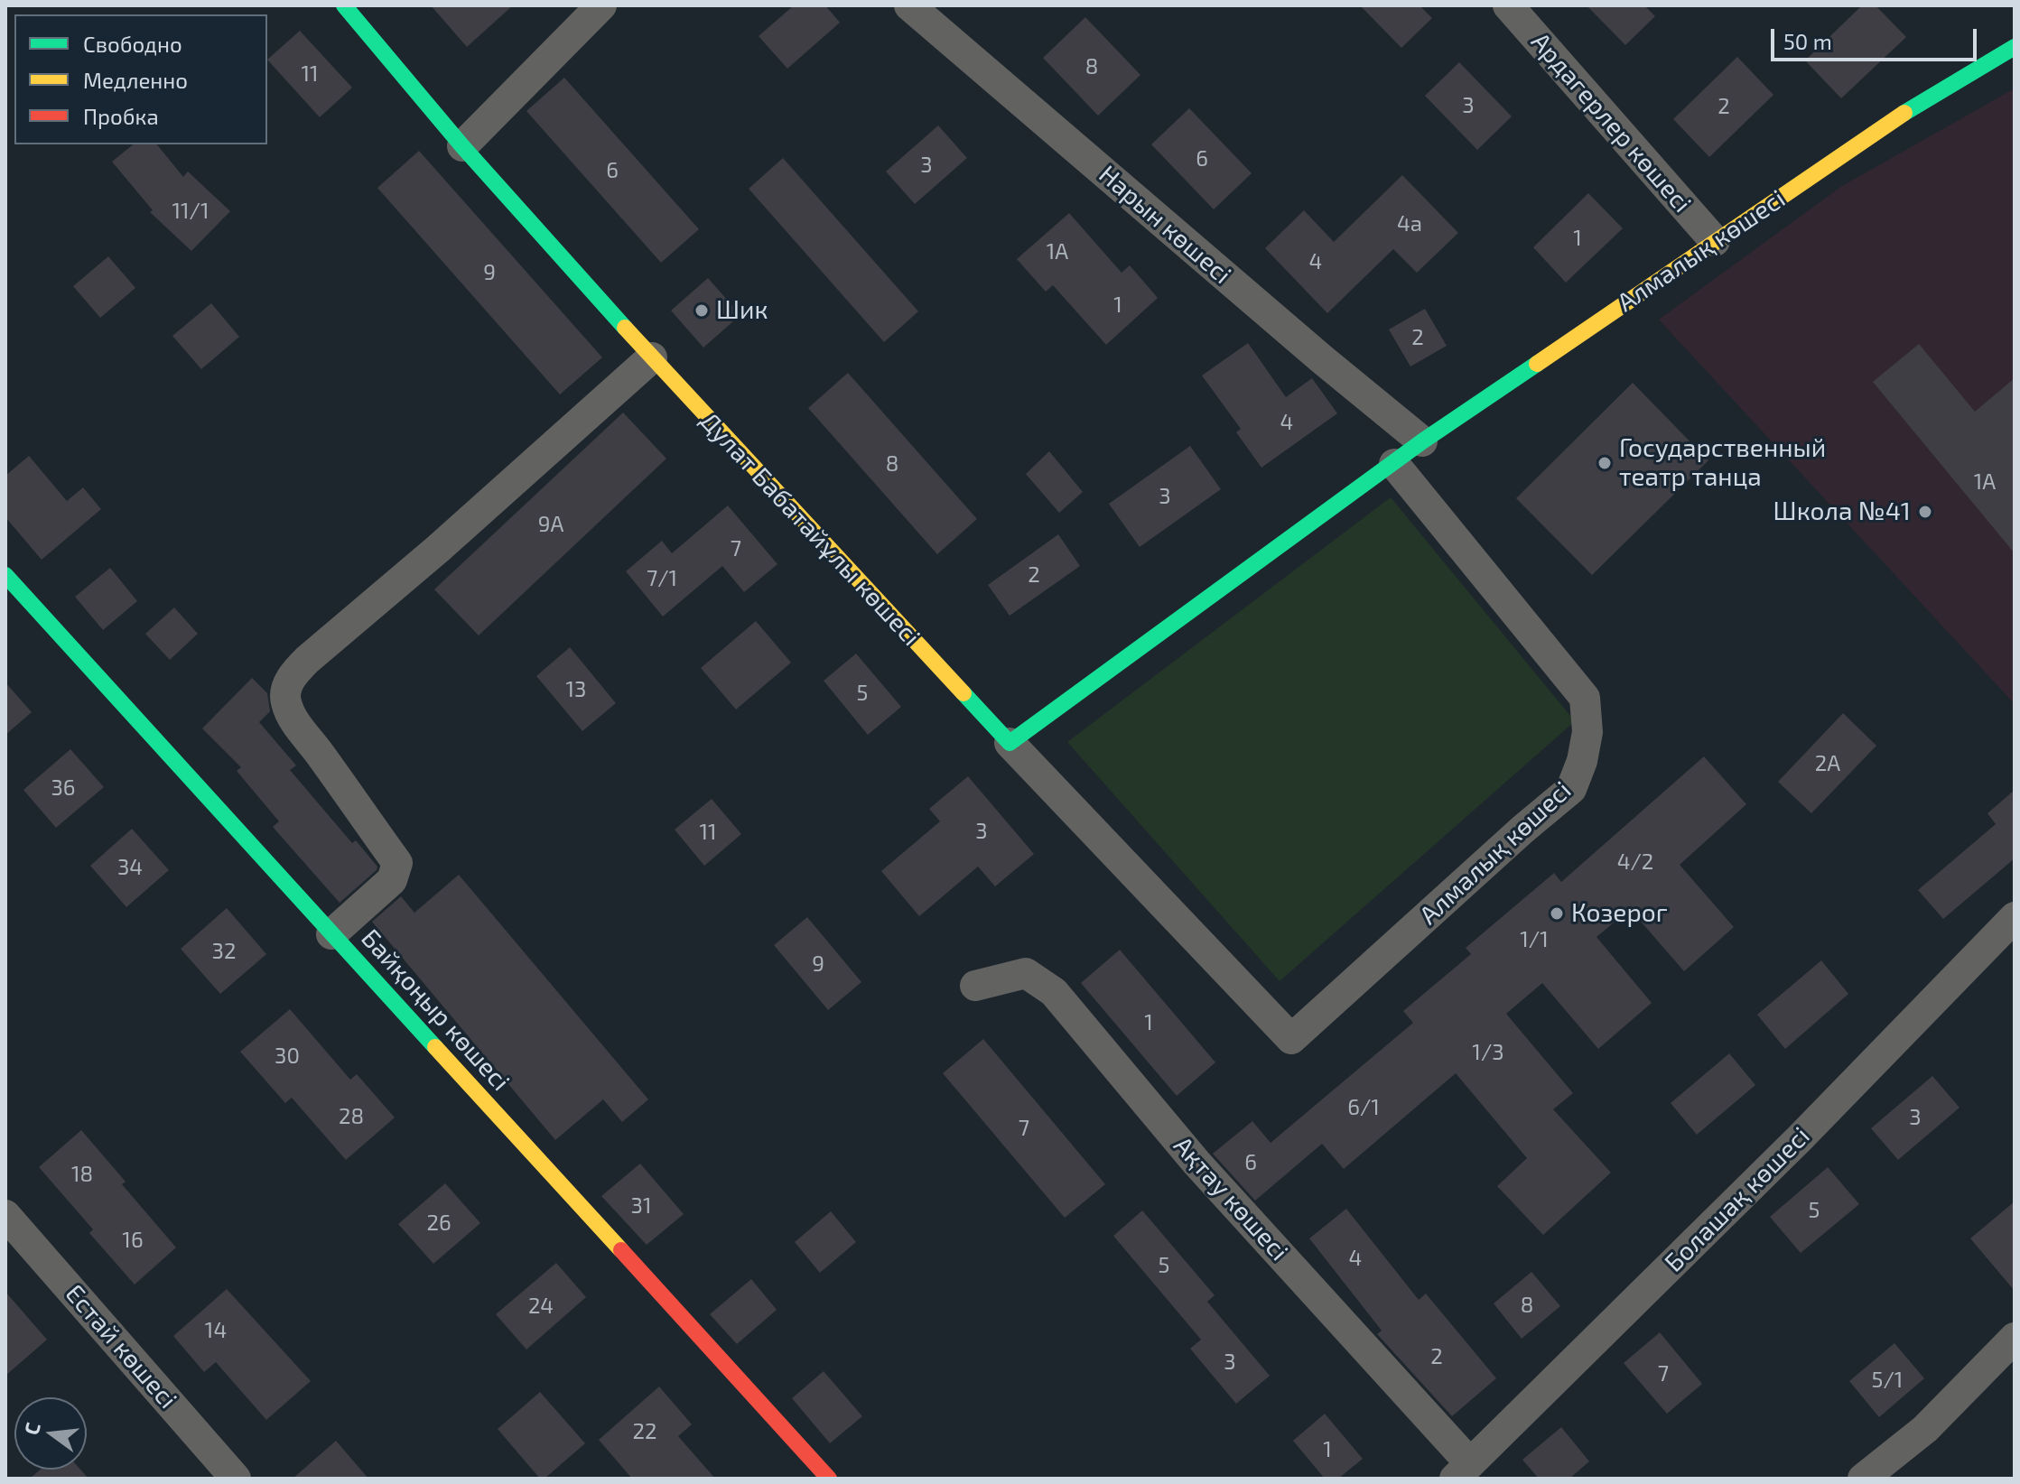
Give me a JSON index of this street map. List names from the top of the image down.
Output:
{
  "streets": {
    "street": [
      "Ардагерлер көшесі",
      "Нарын көшесі",
      "Алмалық көшесі",
      "Дулат Бабатайұлы көшесі",
      "Байқоңыр көшесі",
      "Ақтау көшесі",
      "Болашақ көшесі",
      "Естай көшесі"
    ]
  },
  "crossings": [
    ["Ардагерлер көшесі", "Алмалық көшесі"],
    ["Нарын көшесі", "Алмалық көшесі"],
    ["Алмалық көшесі", "Дулат Бабатайұлы көшесі"],
    ["Ақтау көшесі", "Болашақ көшесі"]
  ],
  "places": [
    "Шик",
    "Государственный театр танца",
    "Школа №41",
    "Козерог"
  ],
  "house_numbers": [
    "8",
    "11",
    "3",
    "2",
    "6",
    "3",
    "6",
    "11/1",
    "4а",
    "1",
    "1А",
    "4",
    "9",
    "1",
    "2",
    "4",
    "8",
    "1А",
    "3",
    "9А",
    "7",
    "2",
    "7/1",
    "13",
    "5",
    "2А",
    "36",
    "3",
    "11",
    "4/2",
    "34",
    "1/1",
    "32",
    "9",
    "1",
    "1/3",
    "30",
    "6/1",
    "28",
    "3",
    "7",
    "6",
    "18",
    "31",
    "5",
    "26",
    "16",
    "4",
    "5",
    "8",
    "24",
    "14",
    "2",
    "3",
    "7",
    "5/1",
    "22",
    "1"
  ],
  "legend": ["Свободно", "Медленно", "Пробка"],
  "scale_bar": "50 m",
  "north": "left"
}
